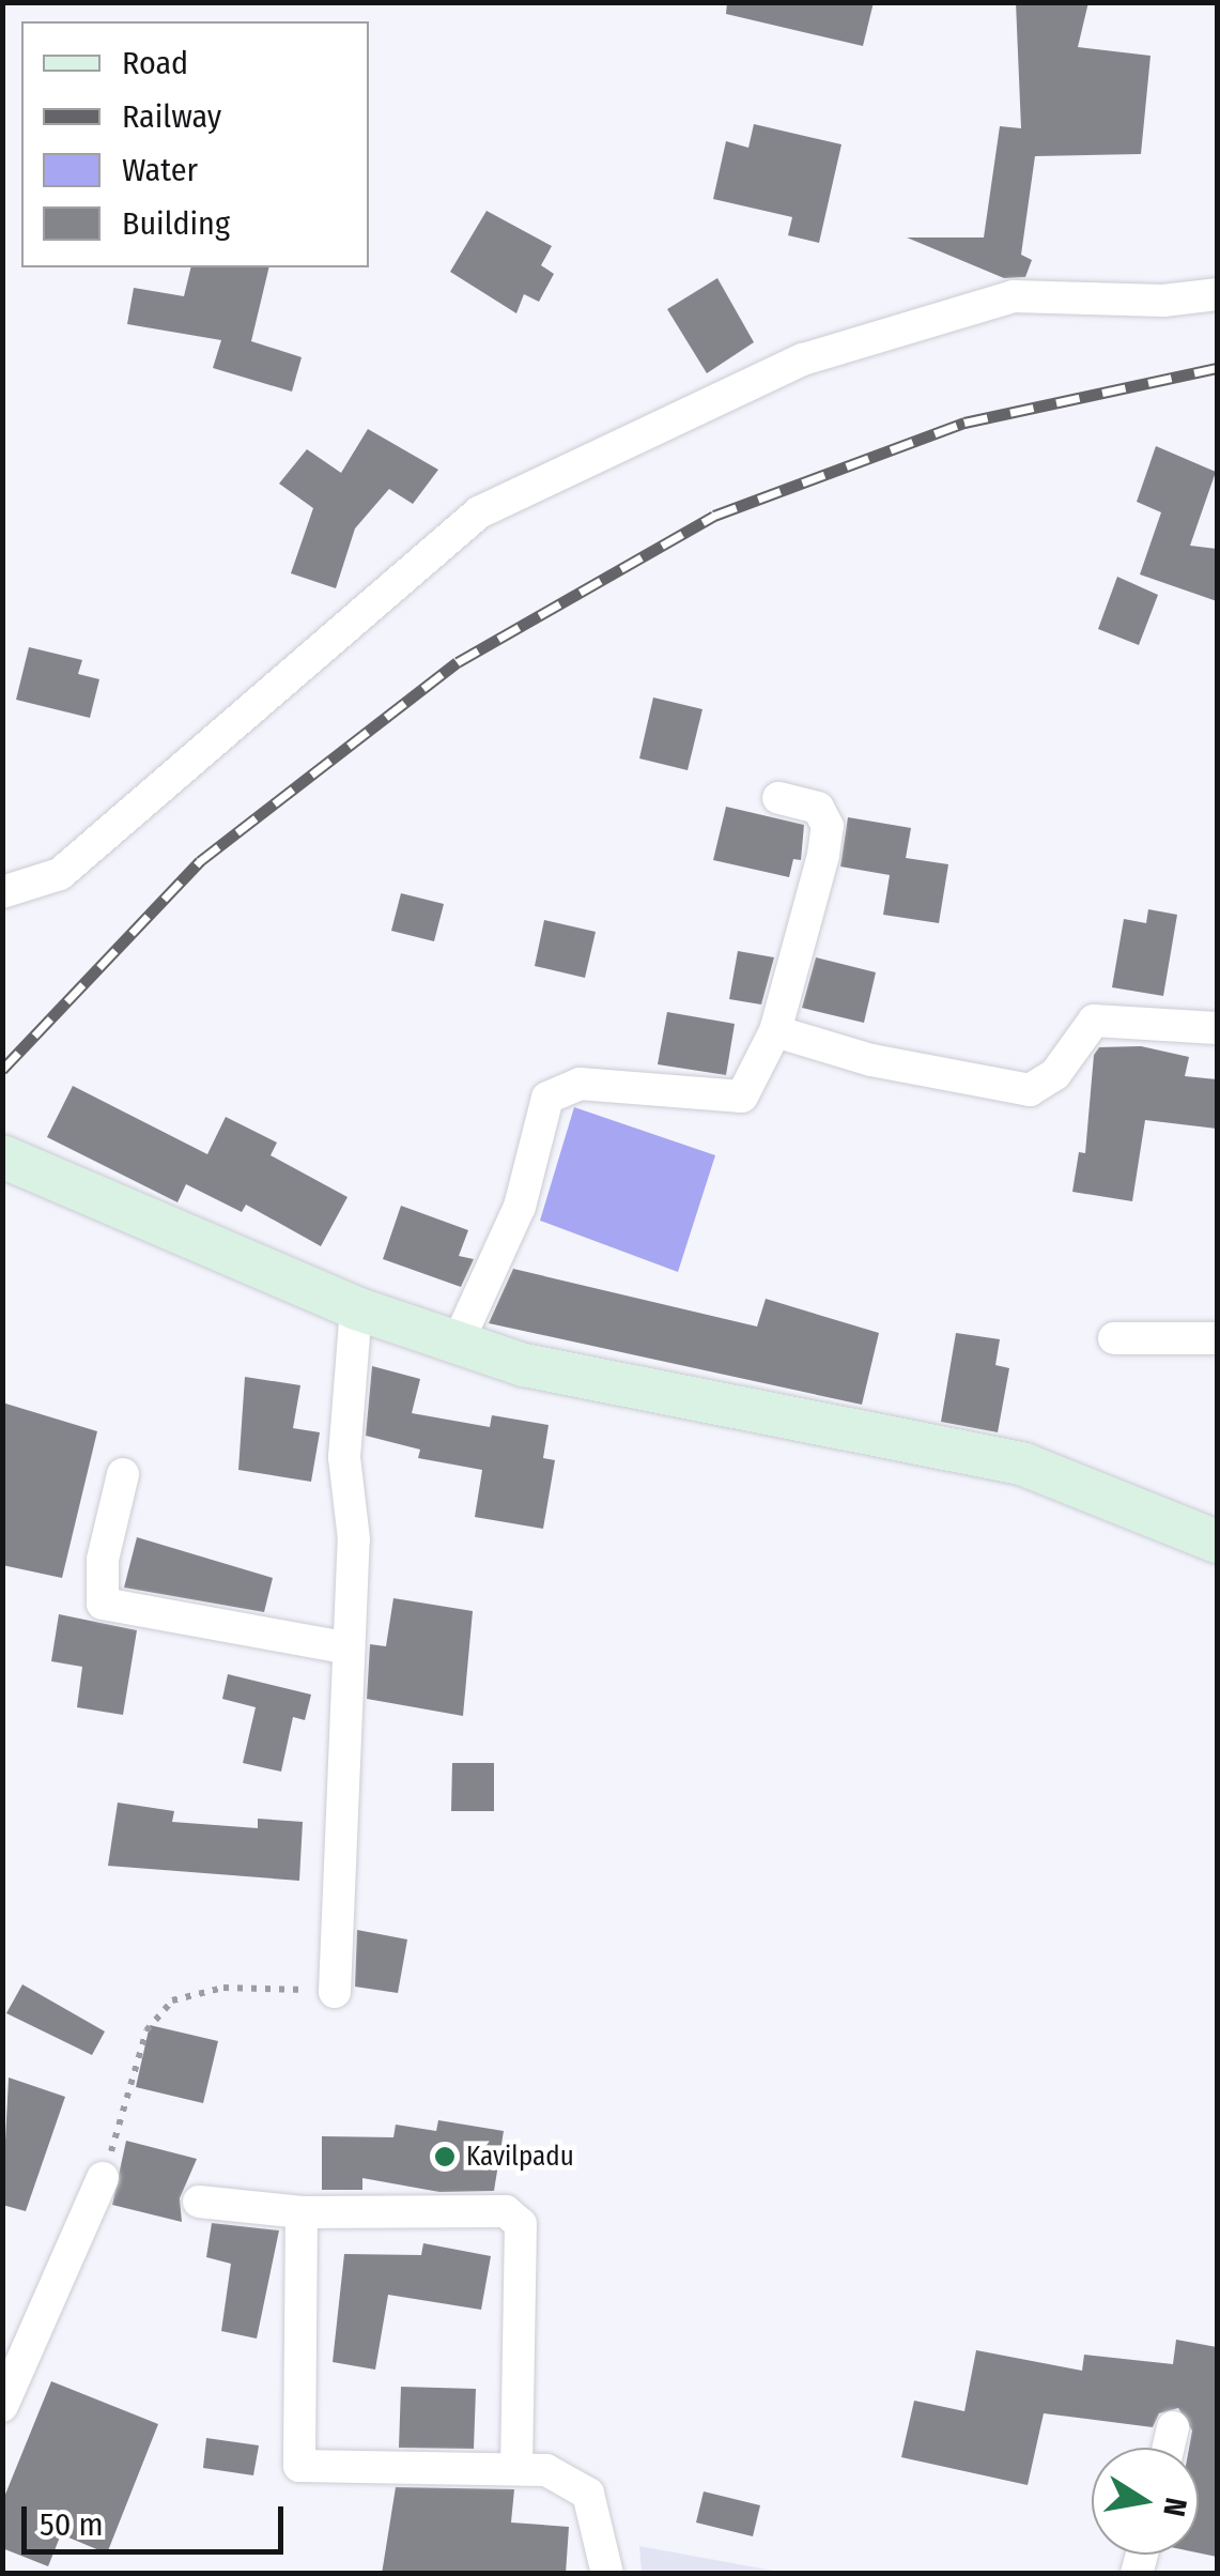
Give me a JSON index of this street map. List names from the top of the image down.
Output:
{
  "places": ["Kavilpadu"],
  "legend": [
    "Road",
    "Railway",
    "Water",
    "Building"
  ],
  "scale_bar": "50 m",
  "north": "right"
}
